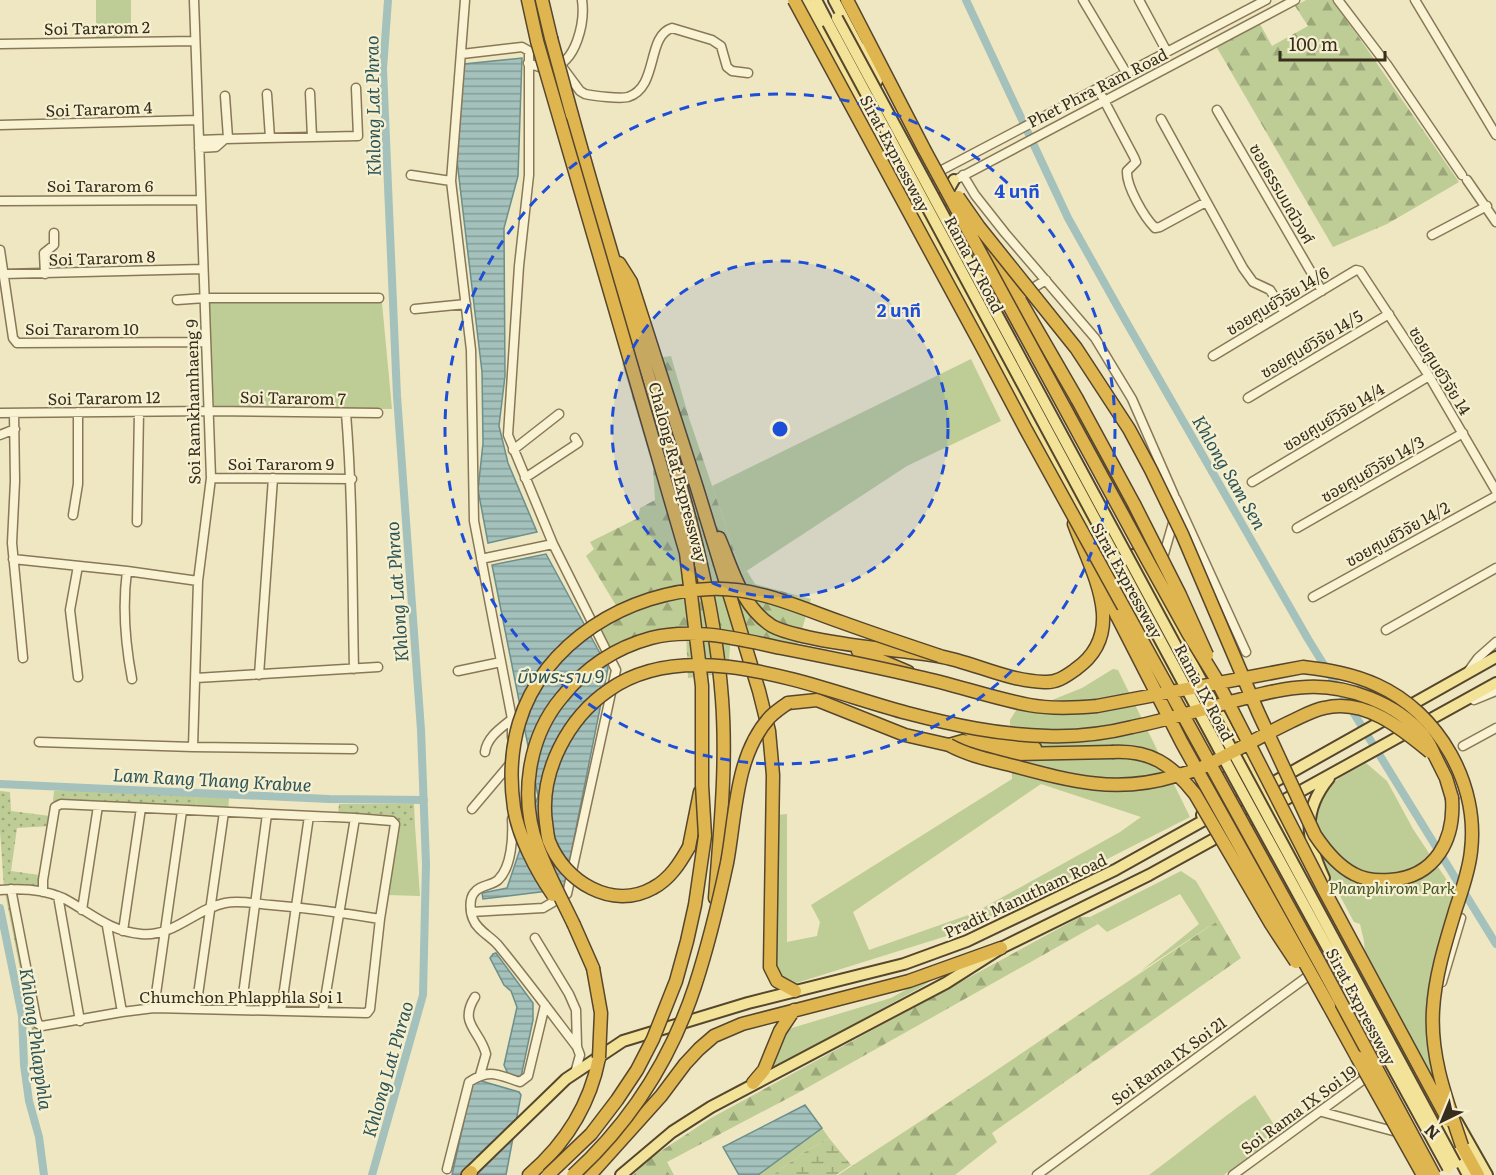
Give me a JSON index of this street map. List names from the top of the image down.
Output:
{
  "streets": {
    "highway": ["Sirat Expressway", "Chalong Rat Expressway"],
    "main road": ["Rama IX Road", "Pradit Manutham Road"],
    "street": [
      "Soi Tararom 2",
      "Phet Phra Ram Road",
      "Soi Tararom 4",
      "Soi Tararom 6",
      "ซอยธรรมมณีวงศ์",
      "Soi Tararom 8",
      "ซอยศูนย์วิจัย 14/6",
      "Soi Tararom 10",
      "ซอยศูนย์วิจัย 14/5",
      "ซอยศูนย์วิจัย 14",
      "Soi Tararom 12",
      "Soi Tararom 7",
      "Soi Ramkhamhaeng 9",
      "ซอยศูนย์วิจัย 14/4",
      "Soi Tararom 9",
      "ซอยศูนย์วิจัย 14/3",
      "ซอยศูนย์วิจัย 14/2",
      "Chumchon Phlapphla Soi 1",
      "Soi Rama IX Soi 21",
      "Soi Rama IX Soi 19"
    ]
  },
  "crossings": [
    ["Soi Tararom 2", "Soi Ramkhamhaeng 9"],
    ["Phet Phra Ram Road", "Rama IX Road"],
    ["Soi Tararom 4", "Soi Ramkhamhaeng 9"],
    ["Sirat Expressway", "Rama IX Road"],
    ["Soi Tararom 6", "Soi Ramkhamhaeng 9"],
    ["ซอยธรรมมณีวงศ์", "ซอยศูนย์วิจัย 14/6"],
    ["Soi Tararom 8", "Soi Tararom 10"],
    ["Soi Tararom 8", "Soi Ramkhamhaeng 9"],
    ["Rama IX Road", "Pradit Manutham Road"],
    ["Rama IX Road", "Soi Rama IX Soi 21"],
    ["Rama IX Road", "Soi Rama IX Soi 19"],
    ["ซอยศูนย์วิจัย 14/6", "ซอยศูนย์วิจัย 14"],
    ["Soi Tararom 10", "Soi Ramkhamhaeng 9"],
    ["ซอยศูนย์วิจัย 14/5", "ซอยศูนย์วิจัย 14"],
    ["ซอยศูนย์วิจัย 14", "ซอยศูนย์วิจัย 14/4"],
    ["ซอยศูนย์วิจัย 14", "ซอยศูนย์วิจัย 14/3"],
    ["Soi Tararom 12", "Soi Tararom 7"],
    ["Soi Tararom 12", "Soi Ramkhamhaeng 9"],
    ["Soi Tararom 7", "Soi Ramkhamhaeng 9"],
    ["Soi Ramkhamhaeng 9", "Soi Tararom 9"]
  ],
  "water": [
    "Khlong Lat Phrao",
    "Khlong Sam Sen",
    "บึงพระราม 9",
    "Lam Rang Thang Krabue",
    "Khlong Phlapphla"
  ],
  "parks": ["Phanphirom Park"],
  "scale_bar": "100 m",
  "north": "bottom left",
  "rings": ["4 นาที", "2 นาที"]
}
